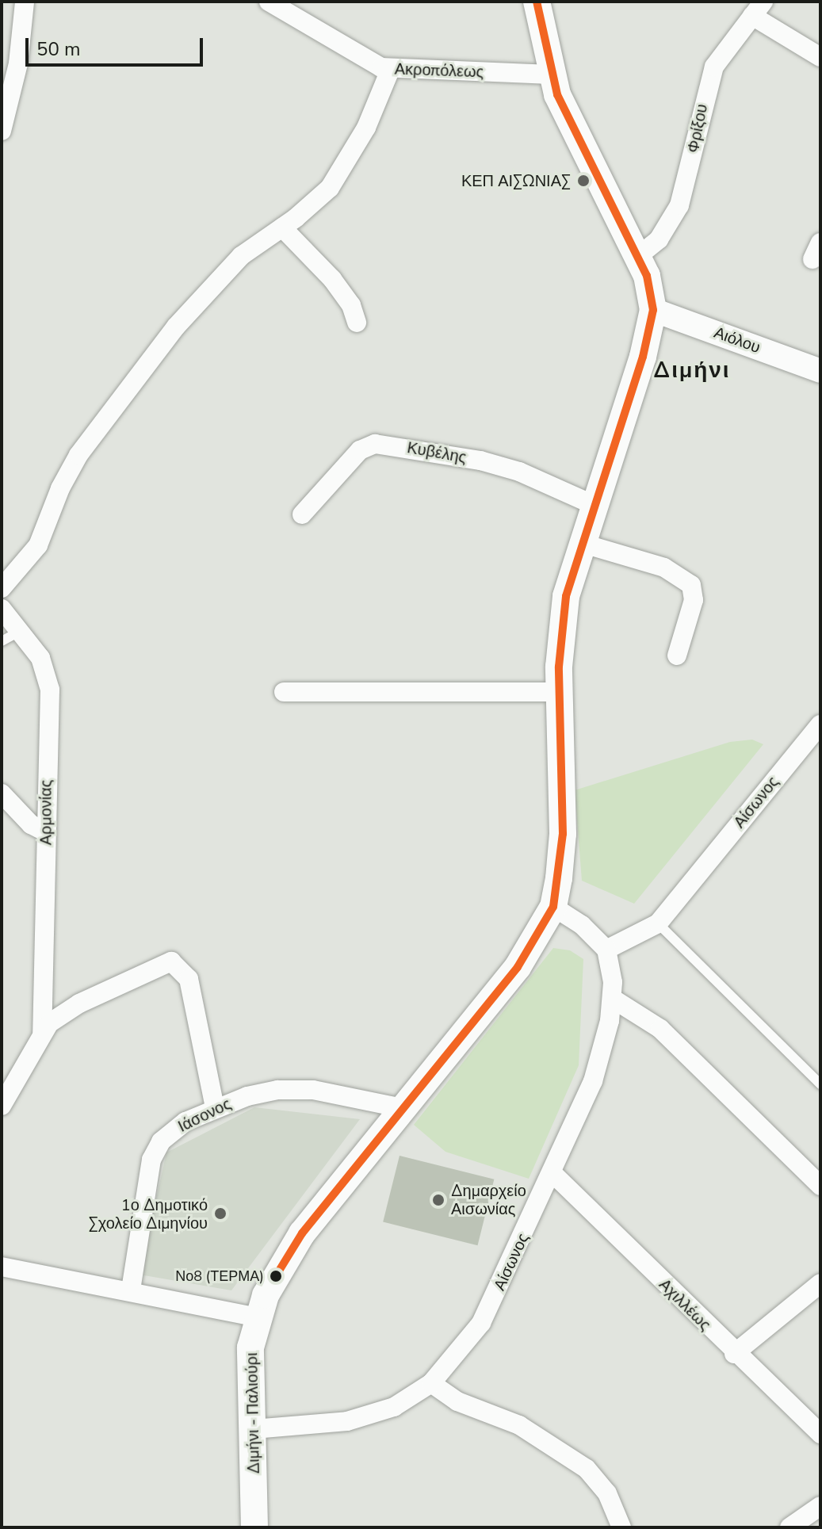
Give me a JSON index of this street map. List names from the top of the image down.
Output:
{
  "streets": {
    "main road": ["Διμήνι - Παλιούρι"],
    "street": [
      "Ακροπόλεως",
      "Φρίξου",
      "Αιόλου",
      "Κυβέλης",
      "Αίσωνος",
      "Αρμονίας",
      "Ιάσονος",
      "Αχιλλέως"
    ]
  },
  "crossings": [
    ["Αιόλου", "Διμήνι - Παλιούρι"],
    ["Κυβέλης", "Διμήνι - Παλιούρι"],
    ["Αίσωνος", "Αχιλλέως"],
    ["Αίσωνος", "Διμήνι - Παλιούρι"],
    ["Ιάσονος", "Διμήνι - Παλιούρι"]
  ],
  "districts": ["Διμήνι"],
  "places": [
    "ΚΕΠ ΑΙΣΩΝΙΑΣ",
    "Δημαρχείο Αισωνίας",
    "1ο Δημοτικό Σχολείο Διμηνίου",
    "Νο8 (ΤΕΡΜΑ)"
  ],
  "scale_bar": "50 m"
}
